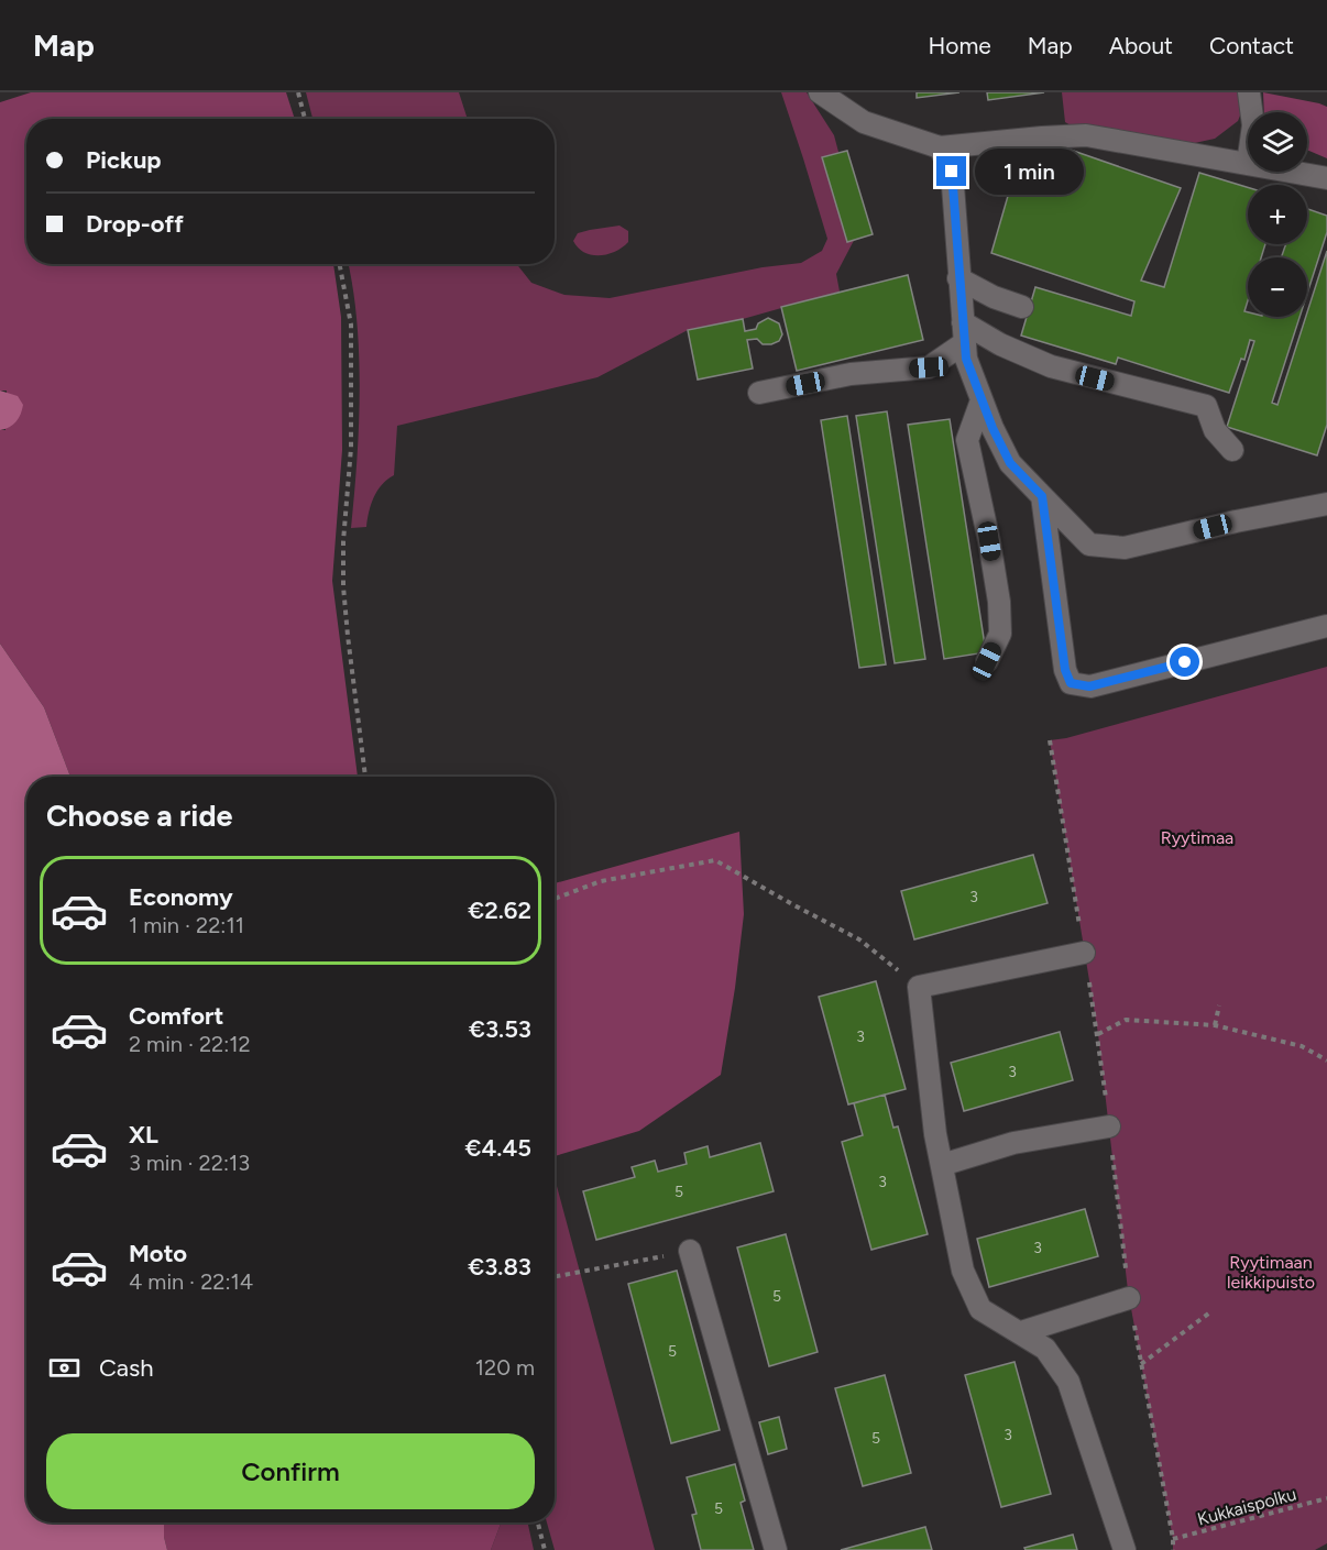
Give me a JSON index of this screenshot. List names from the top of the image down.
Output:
{
  "streets": {
    "path": ["Kukkaispolku"]
  },
  "parks": ["Ryytimaa", "Ryytimaan leikkipuisto"],
  "house_numbers": [
    "3",
    "3",
    "3",
    "3",
    "5",
    "3",
    "5",
    "5",
    "3",
    "5",
    "5"
  ],
  "page": {
    "header": "Map",
    "nav": [
      "Home",
      "Map",
      "About",
      "Contact"
    ],
    "map_buttons": ["+", "−"],
    "banner": ["Pickup", "Drop-off"],
    "bubble": "1 min",
    "heading": "Choose a ride",
    "list": [
      {
        "name": "Economy",
        "note": "1 min · 22:11",
        "value": "€2.62"
      },
      {
        "name": "Comfort",
        "note": "2 min · 22:12",
        "value": "€3.53"
      },
      {
        "name": "XL",
        "note": "3 min · 22:13",
        "value": "€4.45"
      },
      {
        "name": "Moto",
        "note": "4 min · 22:14",
        "value": "€3.83"
      }
    ],
    "pay": ["Cash", "120 m"],
    "buttons": "Confirm"
  }
}
